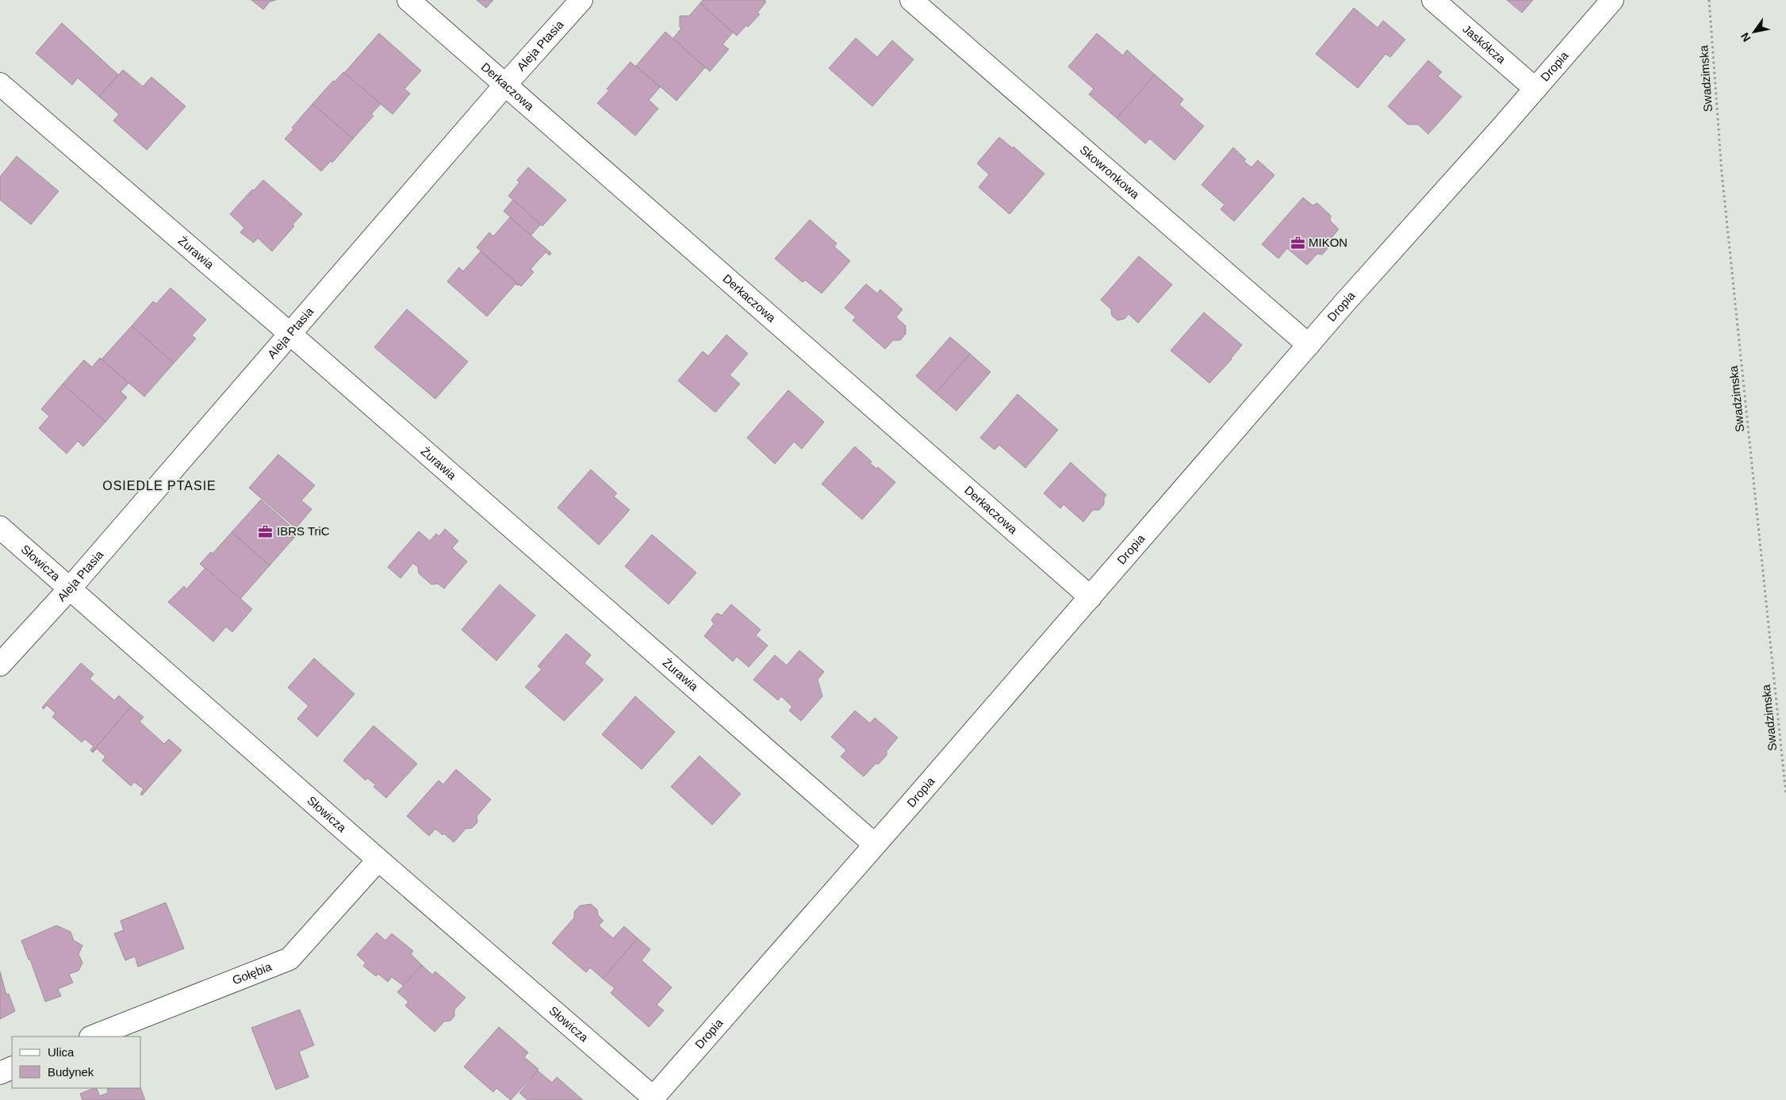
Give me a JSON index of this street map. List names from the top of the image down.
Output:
{
  "streets": {
    "street": [
      "Jaskółcza",
      "Aleja Ptasia",
      "Dropia",
      "Derkaczowa",
      "Skowronkowa",
      "Żurawia",
      "Słowicza",
      "Gołębia"
    ],
    "path": ["Swadzimska"]
  },
  "crossings": [
    ["Jaskółcza", "Dropia"],
    ["Aleja Ptasia", "Derkaczowa"],
    ["Aleja Ptasia", "Żurawia"],
    ["Aleja Ptasia", "Słowicza"],
    ["Dropia", "Derkaczowa"],
    ["Dropia", "Skowronkowa"],
    ["Dropia", "Żurawia"],
    ["Dropia", "Słowicza"],
    ["Słowicza", "Gołębia"]
  ],
  "districts": ["OSIEDLE PTASIE"],
  "places": {
    "office": ["MIKON", "IBRS TriC"]
  },
  "legend": ["Ulica", "Budynek"],
  "north": "bottom left"
}
